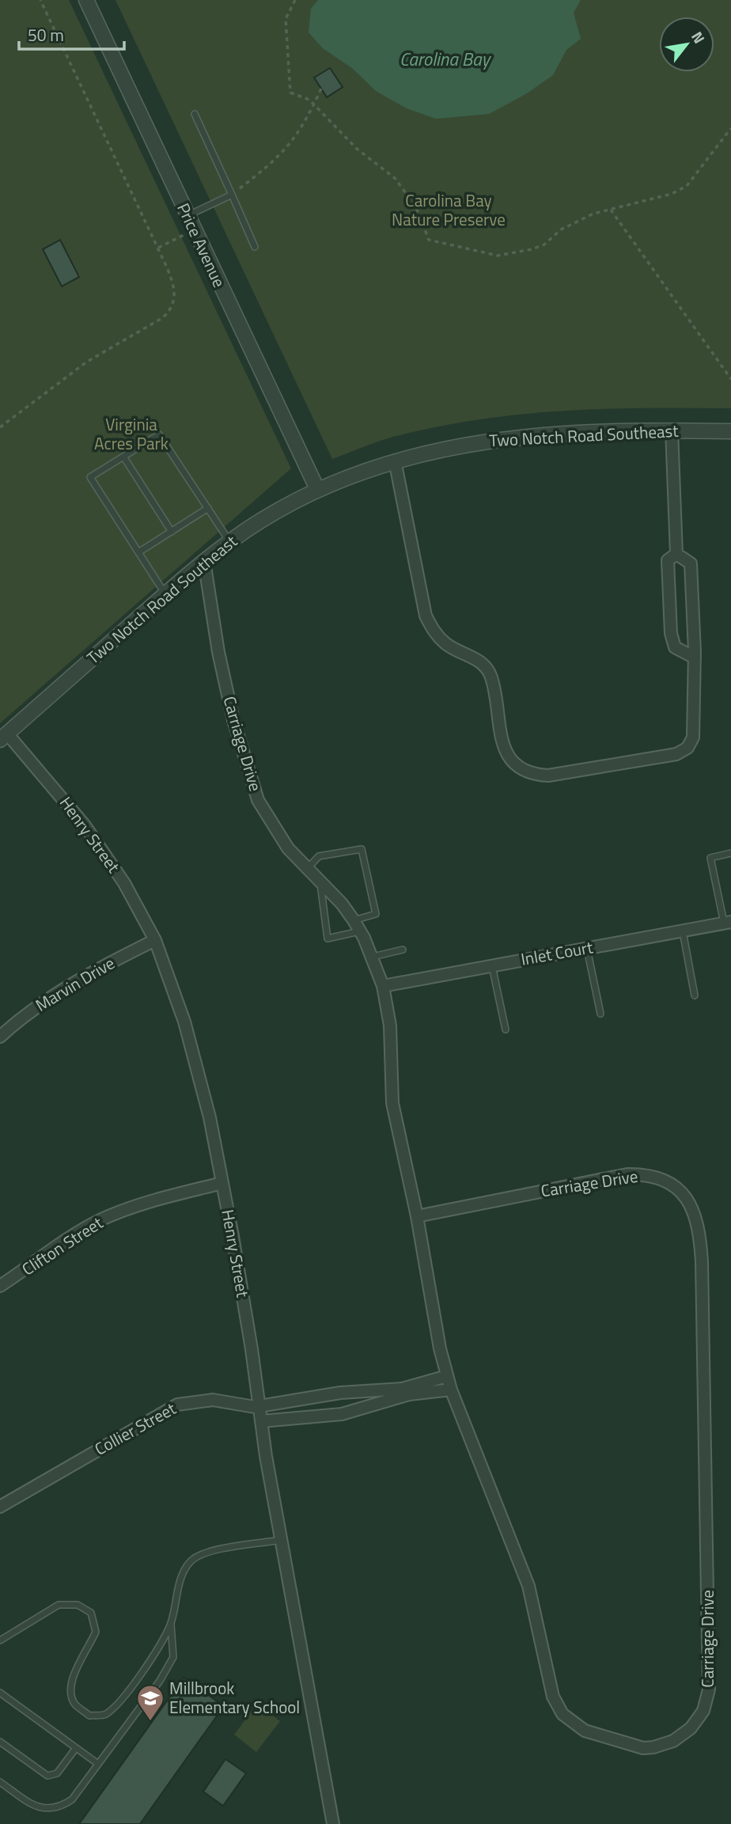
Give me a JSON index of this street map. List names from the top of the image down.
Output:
{
  "streets": {
    "street": [
      "Price Avenue",
      "Two Notch Road Southeast",
      "Carriage Drive",
      "Henry Street",
      "Inlet Court",
      "Marvin Drive",
      "Clifton Street",
      "Collier Street"
    ]
  },
  "crossings": [
    ["Price Avenue", "Two Notch Road Southeast"],
    ["Two Notch Road Southeast", "Carriage Drive"],
    ["Two Notch Road Southeast", "Henry Street"],
    ["Carriage Drive", "Inlet Court"],
    ["Carriage Drive", "Collier Street"],
    ["Henry Street", "Marvin Drive"],
    ["Henry Street", "Clifton Street"],
    ["Henry Street", "Collier Street"]
  ],
  "water": ["Carolina Bay"],
  "parks": ["Carolina Bay Nature Preserve", "Virginia Acres Park"],
  "places": {
    "school or university": ["Millbrook Elementary School"]
  },
  "scale_bar": "50 m",
  "north": "top right"
}
